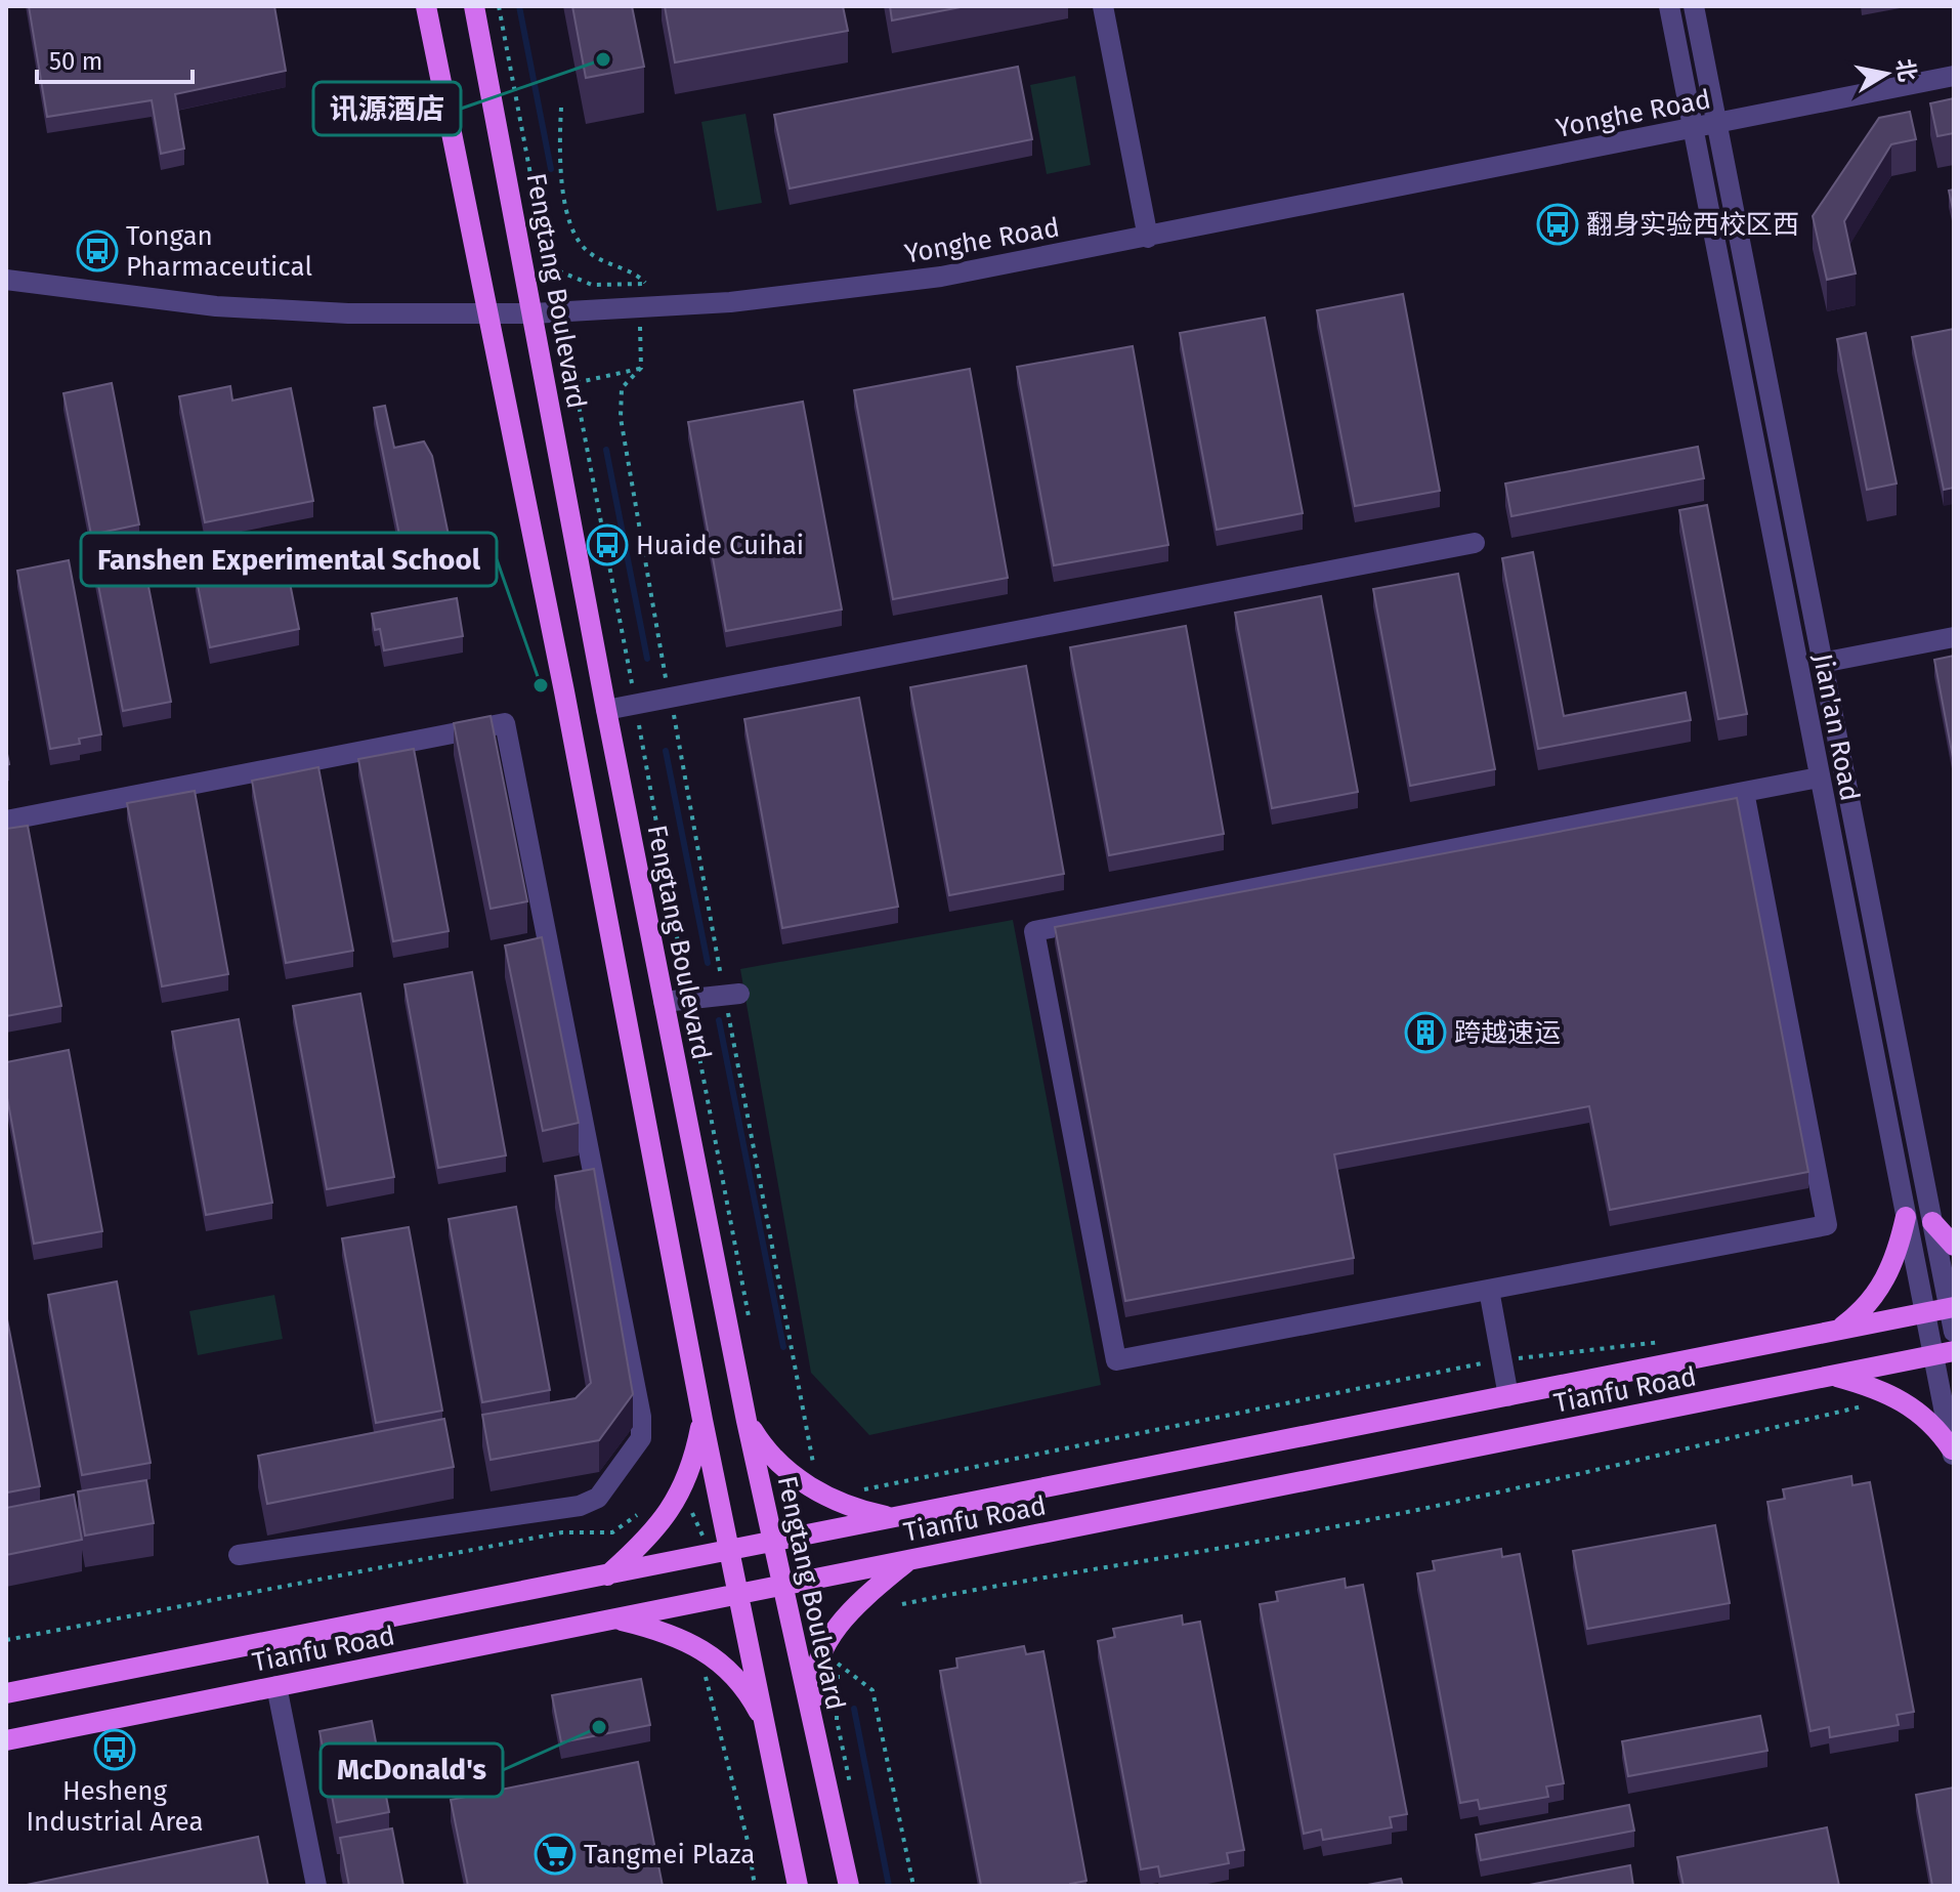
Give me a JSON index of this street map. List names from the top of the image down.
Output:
{
  "streets": {
    "main road": ["Fengtang Boulevard", "Tianfu Road"],
    "street": ["Yonghe Road", "Jian'an Road"]
  },
  "crossings": [
    ["Yonghe Road", "Fengtang Boulevard"],
    ["Yonghe Road", "Jian'an Road"],
    ["Fengtang Boulevard", "Tianfu Road"],
    ["Jian'an Road", "Tianfu Road"]
  ],
  "places": {
    "other": ["讯源酒店", "Fanshen Experimental School", "McDonald's"],
    "bus stop": [
      "翻身实验西校区西",
      "Tongan Pharmaceutical",
      "Huaide Cuihai",
      "Hesheng Industrial Area"
    ],
    "building": ["跨越速运"],
    "supermarket": ["Tangmei Plaza"]
  },
  "scale_bar": "50 m",
  "north": "right"
}
